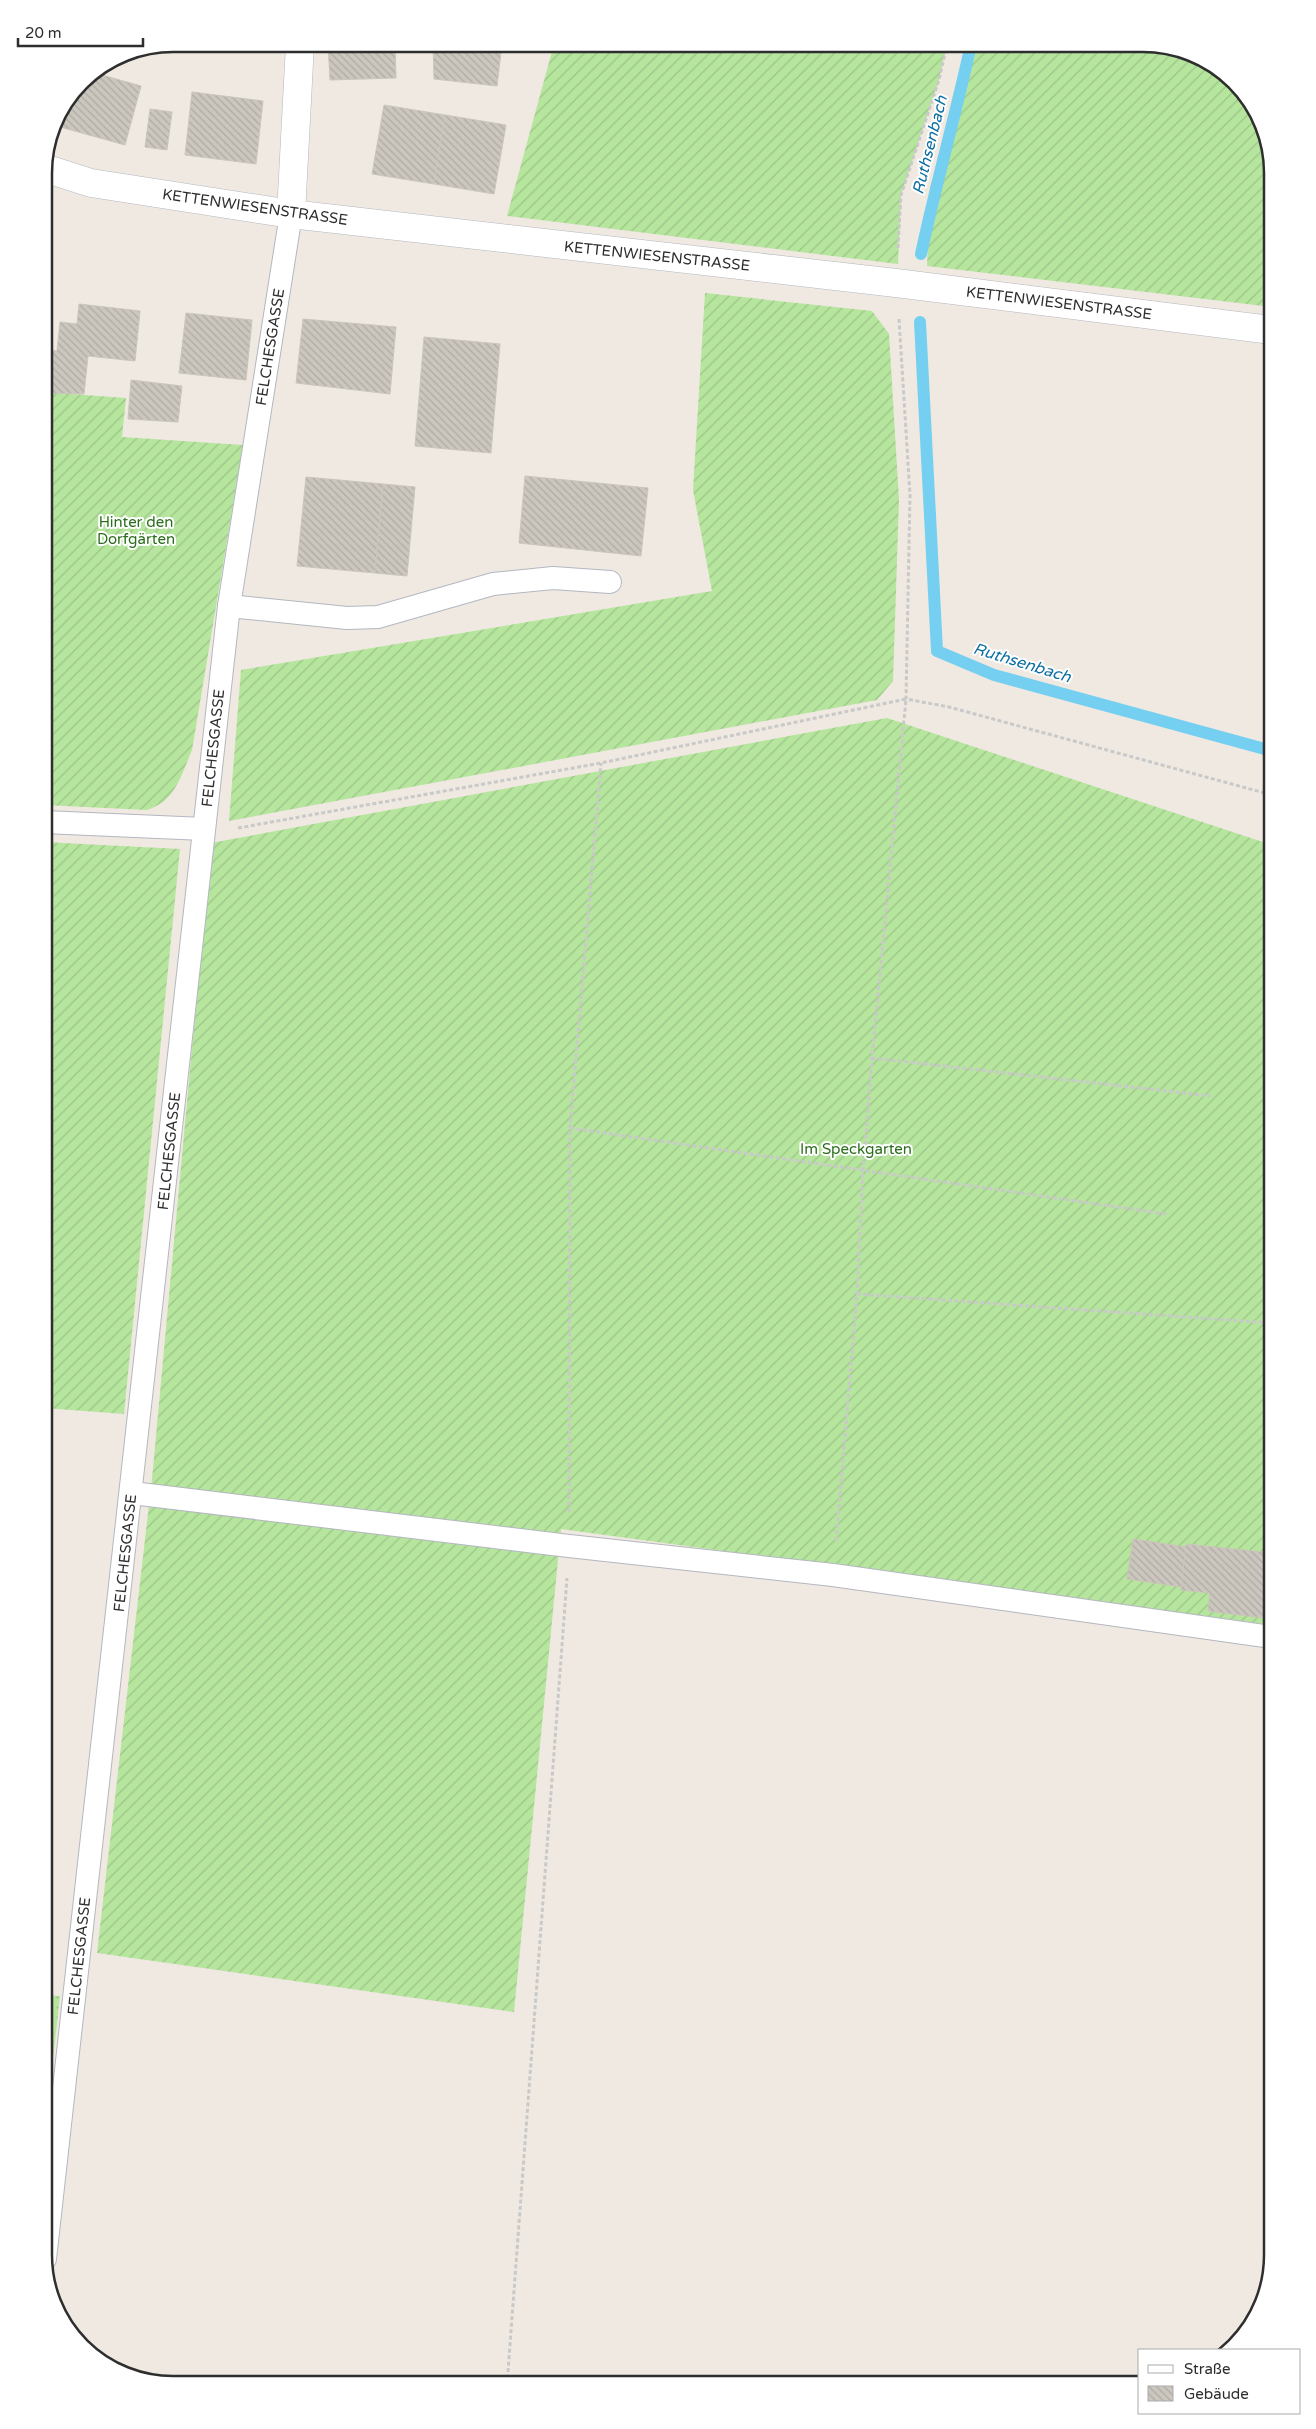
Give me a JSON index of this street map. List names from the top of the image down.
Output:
{
  "streets": {
    "street": ["KETTENWIESENSTRASSE", "FELCHESGASSE"]
  },
  "crossings": [
    ["KETTENWIESENSTRASSE", "FELCHESGASSE"]
  ],
  "water": ["Ruthsenbach"],
  "parks": ["Hinter den Dorfgärten", "Im Speckgarten"],
  "legend": ["Straße", "Gebäude"],
  "scale_bar": "20 m"
}
